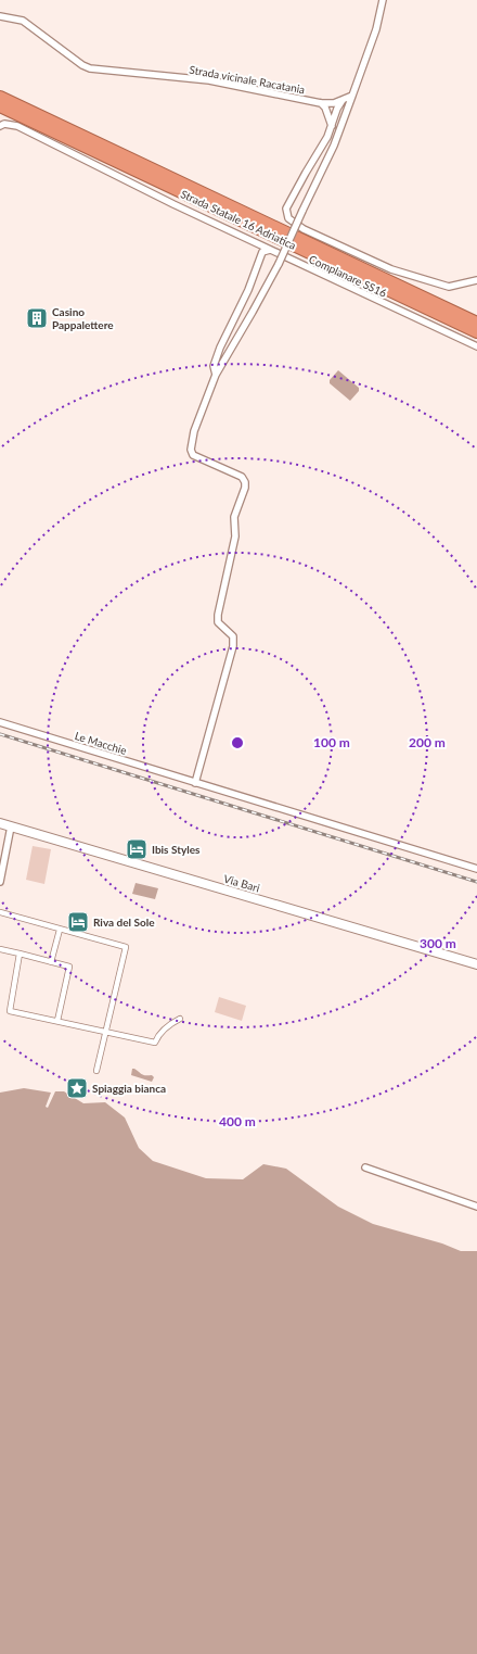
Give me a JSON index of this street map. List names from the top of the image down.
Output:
{
  "streets": {
    "highway": ["Strada Statale 16 Adriatica"],
    "main road": ["Via Bari"],
    "street": ["Strada vicinale Racatania", "Complanare SS16", "Le Macchie"]
  },
  "places": {
    "building": ["Casino Pappalettere"],
    "hotel": ["Ibis Styles", "Riva del Sole"],
    "place": ["Spiaggia bianca"]
  },
  "rings": [
    "100 m",
    "200 m",
    "300 m",
    "400 m"
  ]
}
